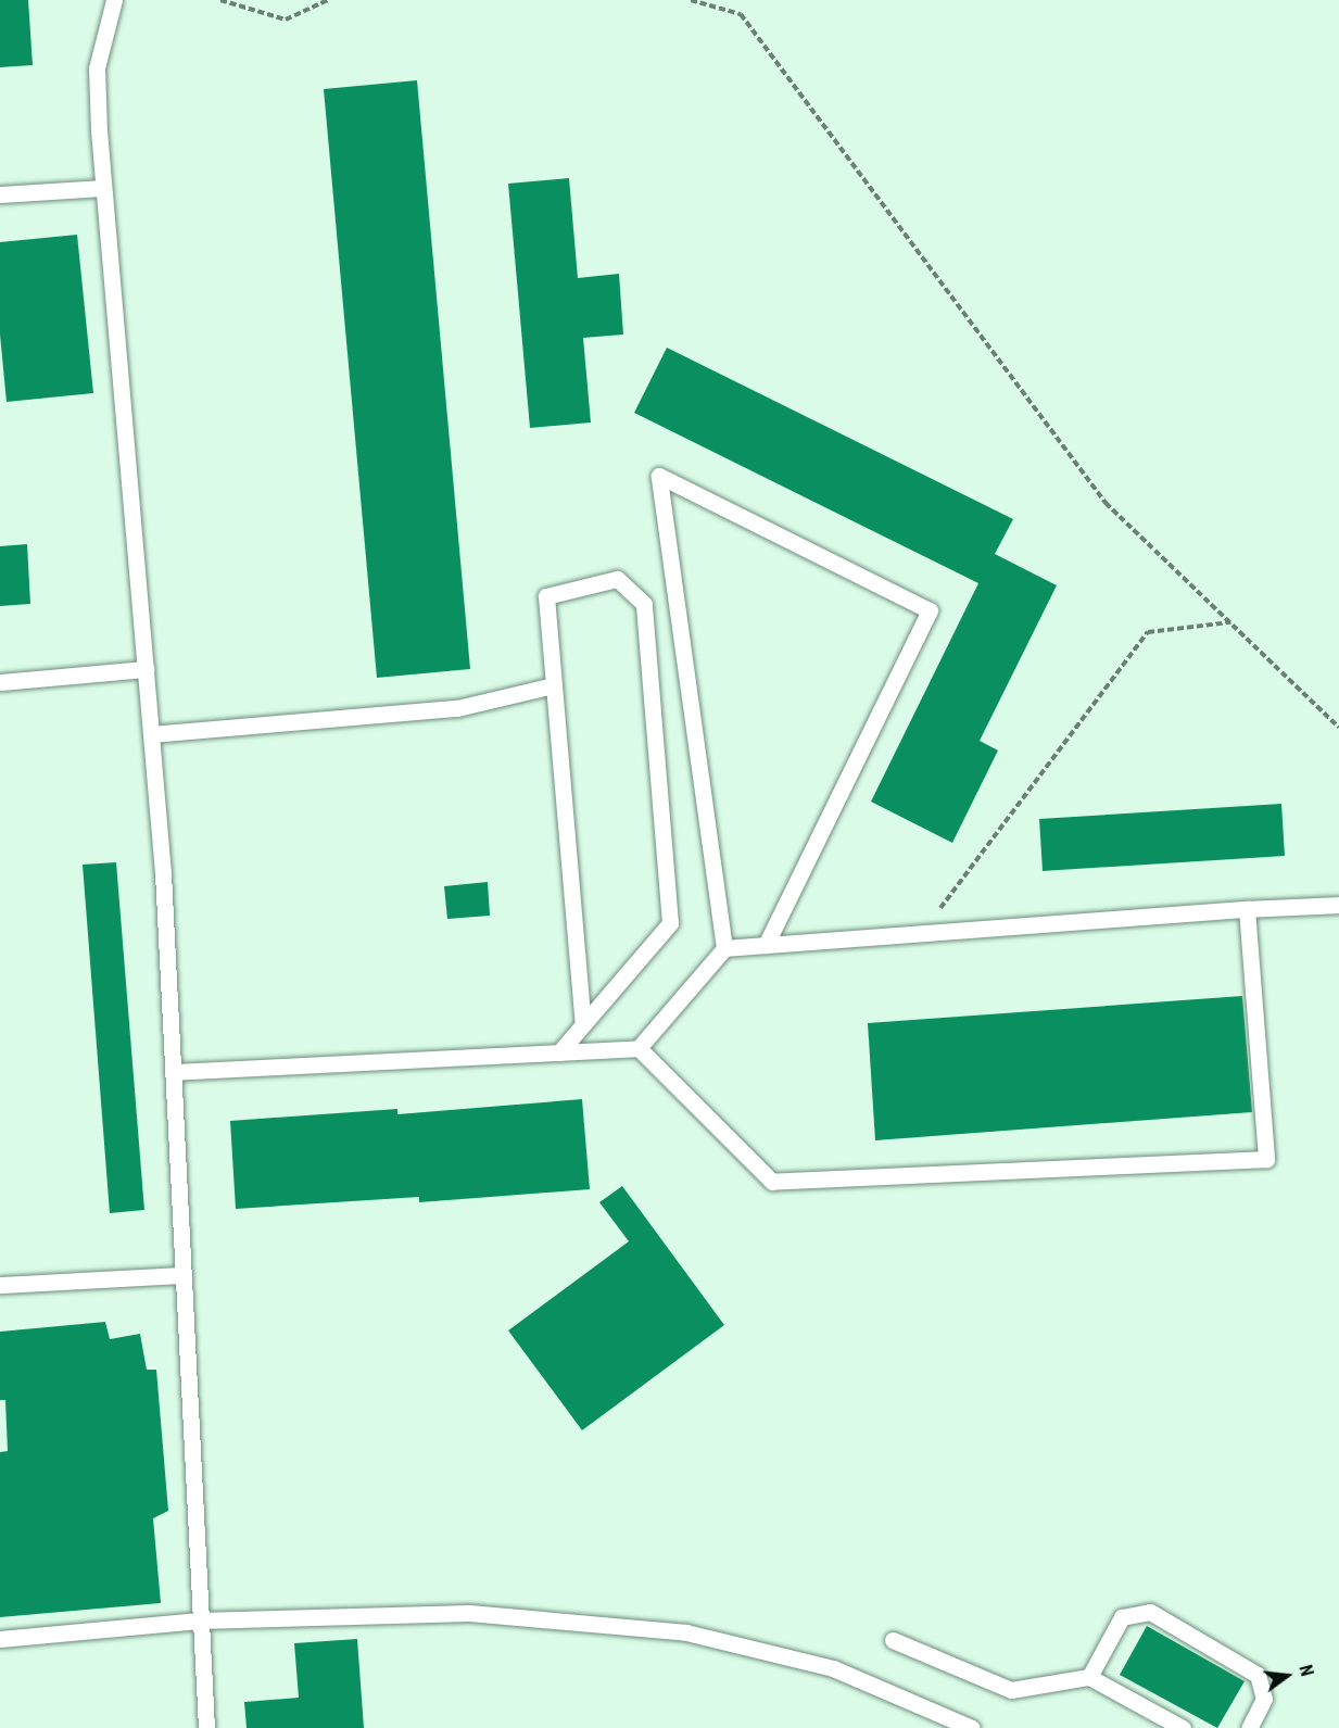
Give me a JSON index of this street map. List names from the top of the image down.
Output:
{
  "north": "right"
}
